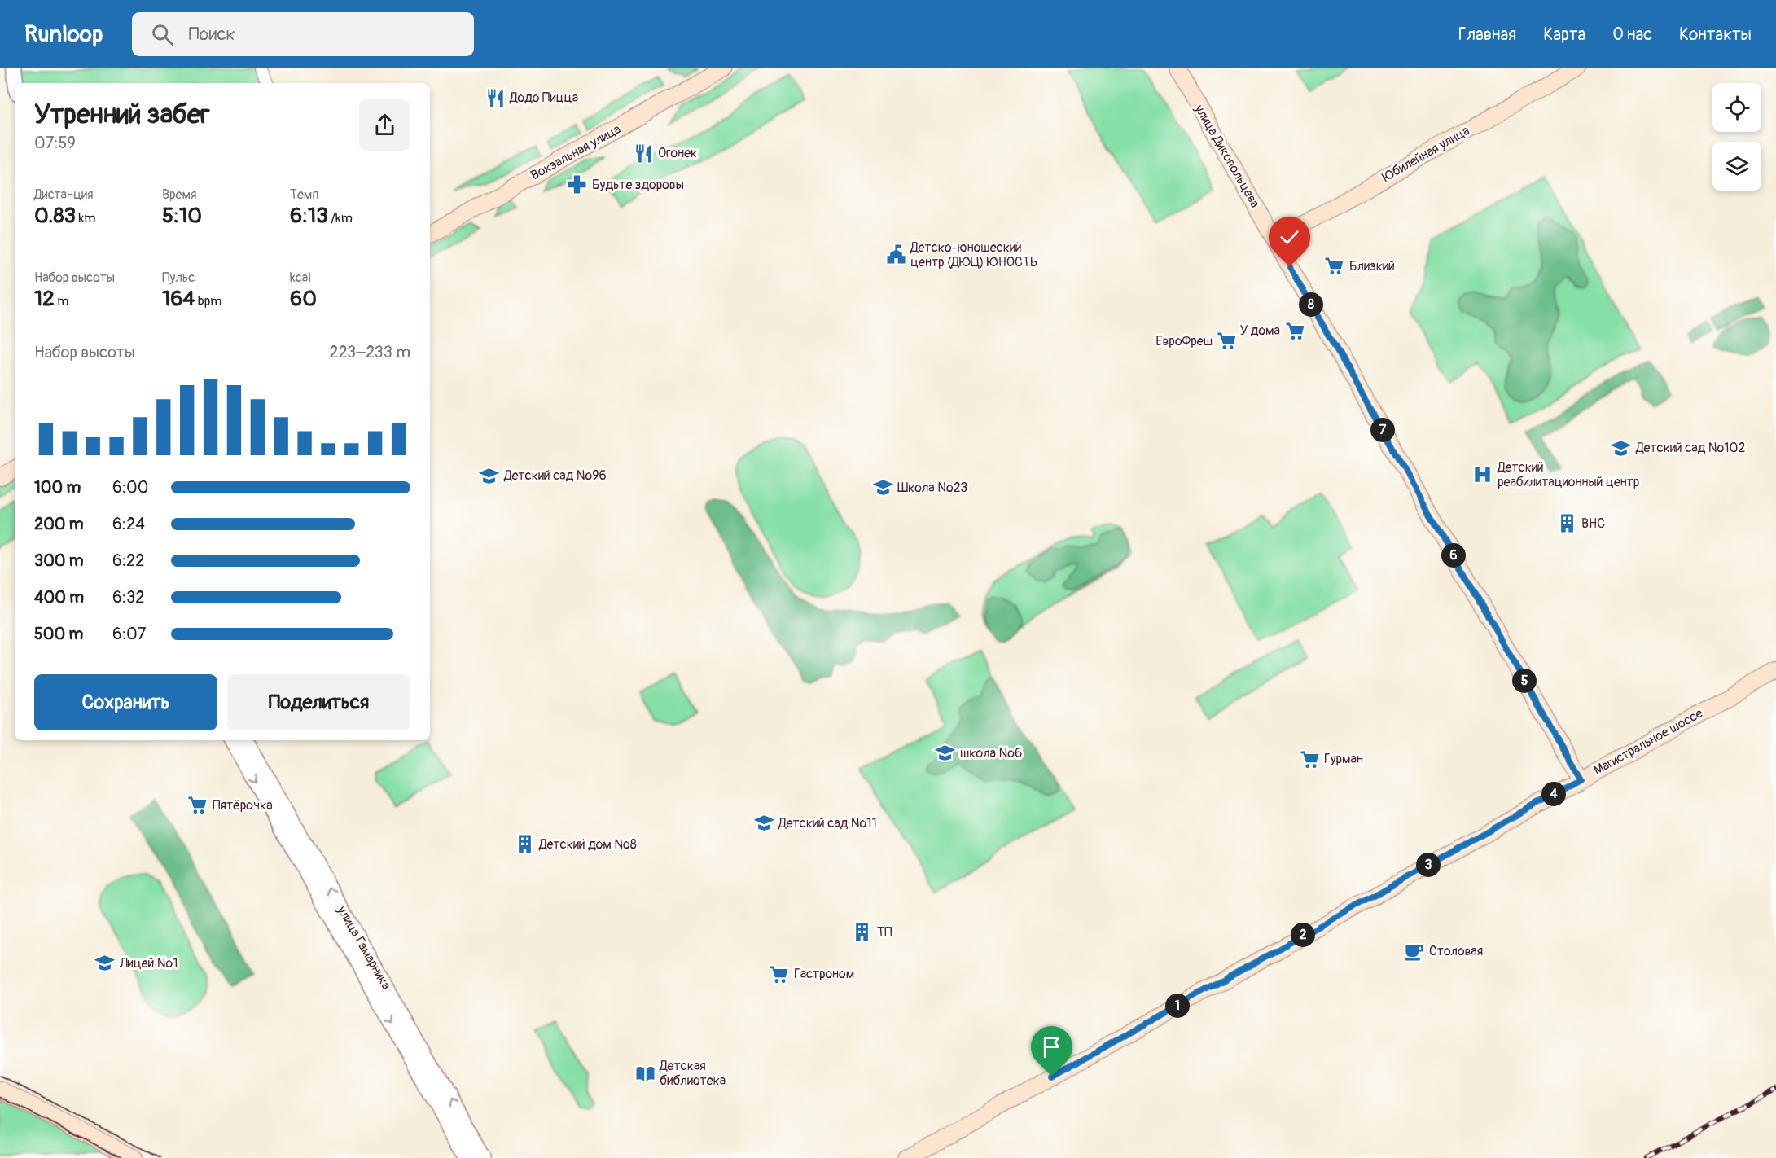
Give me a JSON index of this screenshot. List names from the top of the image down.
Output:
{
  "streets": {
    "main road": [
      "Вокзальная улица",
      "Юбилейная улица",
      "улица Дикопольцева",
      "Магистральное шоссе"
    ],
    "street": ["улица Гамарника"]
  },
  "crossings": [
    ["Юбилейная улица", "улица Дикопольцева"],
    ["улица Дикопольцева", "Магистральное шоссе"]
  ],
  "places": {
    "restaurant": ["Додо Пицца", "Огонек"],
    "pharmacy": ["Будьте здоровы"],
    "public building": ["Детско-юношеский центр (ДЮЦ) ЮНОСТЬ"],
    "supermarket": [
      "Близкий",
      "У дома",
      "ЕвроФреш",
      "Гурман",
      "Пятёрочка",
      "Гастроном"
    ],
    "school or university": [
      "Детский сад №102",
      "Детский сад №96",
      "Школа №23",
      "школа №6",
      "Детский сад №11",
      "Лицей №1"
    ],
    "hospital": ["Детский реабилитационный центр"],
    "building": ["ВНС", "Детский дом №8", "ТП"],
    "cafe": ["Столовая"],
    "library": ["Детская библиотека"]
  },
  "page": {
    "header": "Runloop",
    "search": "Поиск",
    "nav": [
      "Главная",
      "Карта",
      "О нас",
      "Контакты"
    ],
    "heading": ["Утренний забег", "07:59"],
    "stats": [
      ["Дистанция", "0.83 km"],
      ["Время", "5:10"],
      ["Темп", "6:13 /km"],
      ["Набор высоты", "12 m"],
      ["Пульс", "164 bpm"],
      ["kcal", "60"]
    ],
    "pins": [
      "8",
      "7",
      "6",
      "5",
      "4",
      "3",
      "2",
      "1"
    ],
    "chart": ["Набор высоты", "223–233 m"],
    "list": [
      {
        "name": "100 m",
        "note": "6:00"
      },
      {
        "name": "200 m",
        "note": "6:24"
      },
      {
        "name": "300 m",
        "note": "6:22"
      },
      {
        "name": "400 m",
        "note": "6:32"
      },
      {
        "name": "500 m",
        "note": "6:07"
      }
    ],
    "buttons": ["Сохранить", "Поделиться"]
  }
}
